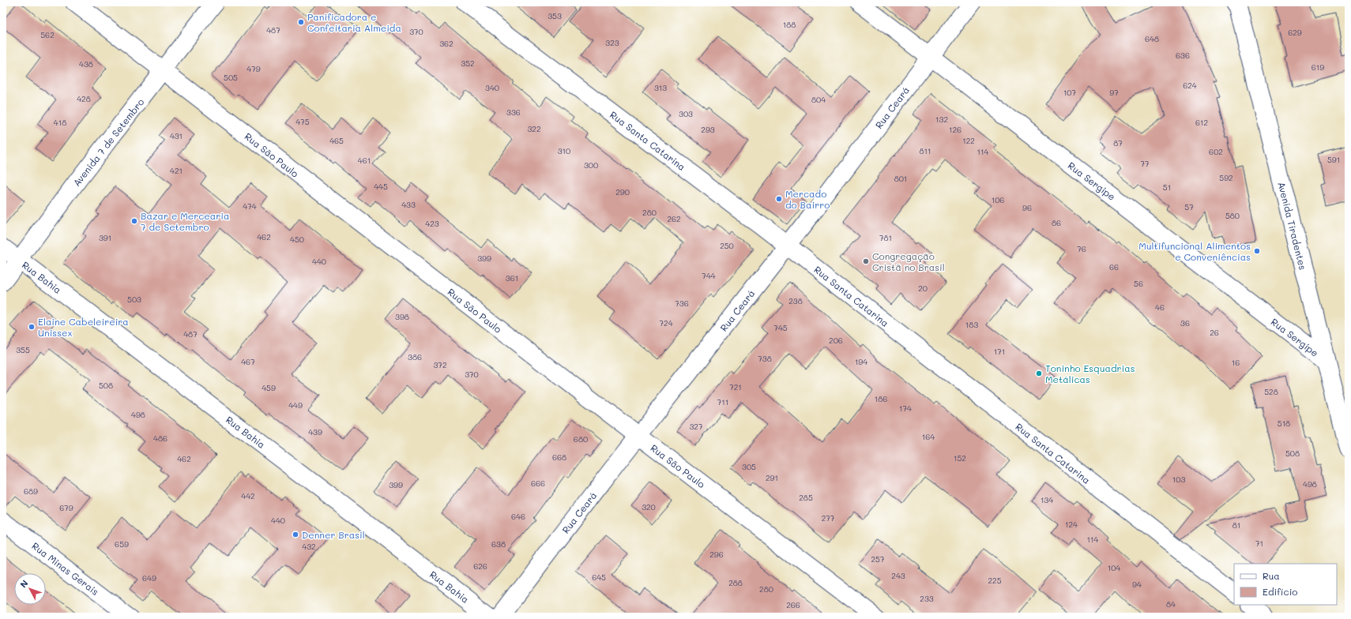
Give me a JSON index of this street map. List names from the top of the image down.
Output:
{
  "streets": {
    "street": [
      "Rua Ceará",
      "Rua Santa Catarina",
      "Avenida 7 de Setembro",
      "Rua São Paulo",
      "Rua Sergipe",
      "Avenida Tiradentes",
      "Rua Bahia",
      "Rua Minas Gerais"
    ]
  },
  "crossings": [
    ["Rua Ceará", "Rua Santa Catarina"],
    ["Rua Ceará", "Rua São Paulo"],
    ["Rua Ceará", "Rua Sergipe"],
    ["Avenida 7 de Setembro", "Rua São Paulo"],
    ["Avenida 7 de Setembro", "Rua Bahia"],
    ["Rua Sergipe", "Avenida Tiradentes"]
  ],
  "places": [
    "Panificadora e Confeitaria Almeida",
    "Mercado do Bairro",
    "Bazar e Mercearia 7 de Setembro",
    "Multifuncional Alimentos e Conveniências",
    "Congregação Cristã no Brasil",
    "Elaine Cabeleireira Unissex",
    "Toninho Esquadrias Metálicas",
    "Denner Brasil"
  ],
  "house_numbers": [
    "353",
    "188",
    "487",
    "370",
    "629",
    "562",
    "648",
    "323",
    "362",
    "636",
    "352",
    "438",
    "619",
    "479",
    "505",
    "624",
    "340",
    "313",
    "107",
    "97",
    "428",
    "804",
    "336",
    "303",
    "132",
    "475",
    "418",
    "612",
    "322",
    "293",
    "126",
    "431",
    "465",
    "122",
    "87",
    "310",
    "811",
    "114",
    "602",
    "591",
    "461",
    "77",
    "300",
    "421",
    "592",
    "801",
    "445",
    "51",
    "290",
    "106",
    "433",
    "474",
    "57",
    "96",
    "280",
    "580",
    "262",
    "86",
    "423",
    "462",
    "391",
    "781",
    "450",
    "250",
    "76",
    "399",
    "440",
    "66",
    "744",
    "361",
    "56",
    "20",
    "503",
    "238",
    "736",
    "46",
    "398",
    "724",
    "36",
    "183",
    "745",
    "26",
    "487",
    "206",
    "355",
    "171",
    "386",
    "738",
    "467",
    "194",
    "16",
    "372",
    "370",
    "508",
    "721",
    "459",
    "528",
    "186",
    "711",
    "449",
    "174",
    "498",
    "518",
    "327",
    "439",
    "164",
    "486",
    "680",
    "508",
    "668",
    "152",
    "462",
    "305",
    "291",
    "103",
    "666",
    "498",
    "399",
    "689",
    "442",
    "285",
    "134",
    "320",
    "679",
    "646",
    "277",
    "440",
    "124",
    "81",
    "114",
    "71",
    "659",
    "638",
    "432",
    "296",
    "257",
    "626",
    "104",
    "243",
    "645",
    "649",
    "225",
    "288",
    "94",
    "280",
    "233",
    "84",
    "266"
  ],
  "legend": ["Rua", "Edifício"],
  "north": "top left"
}
